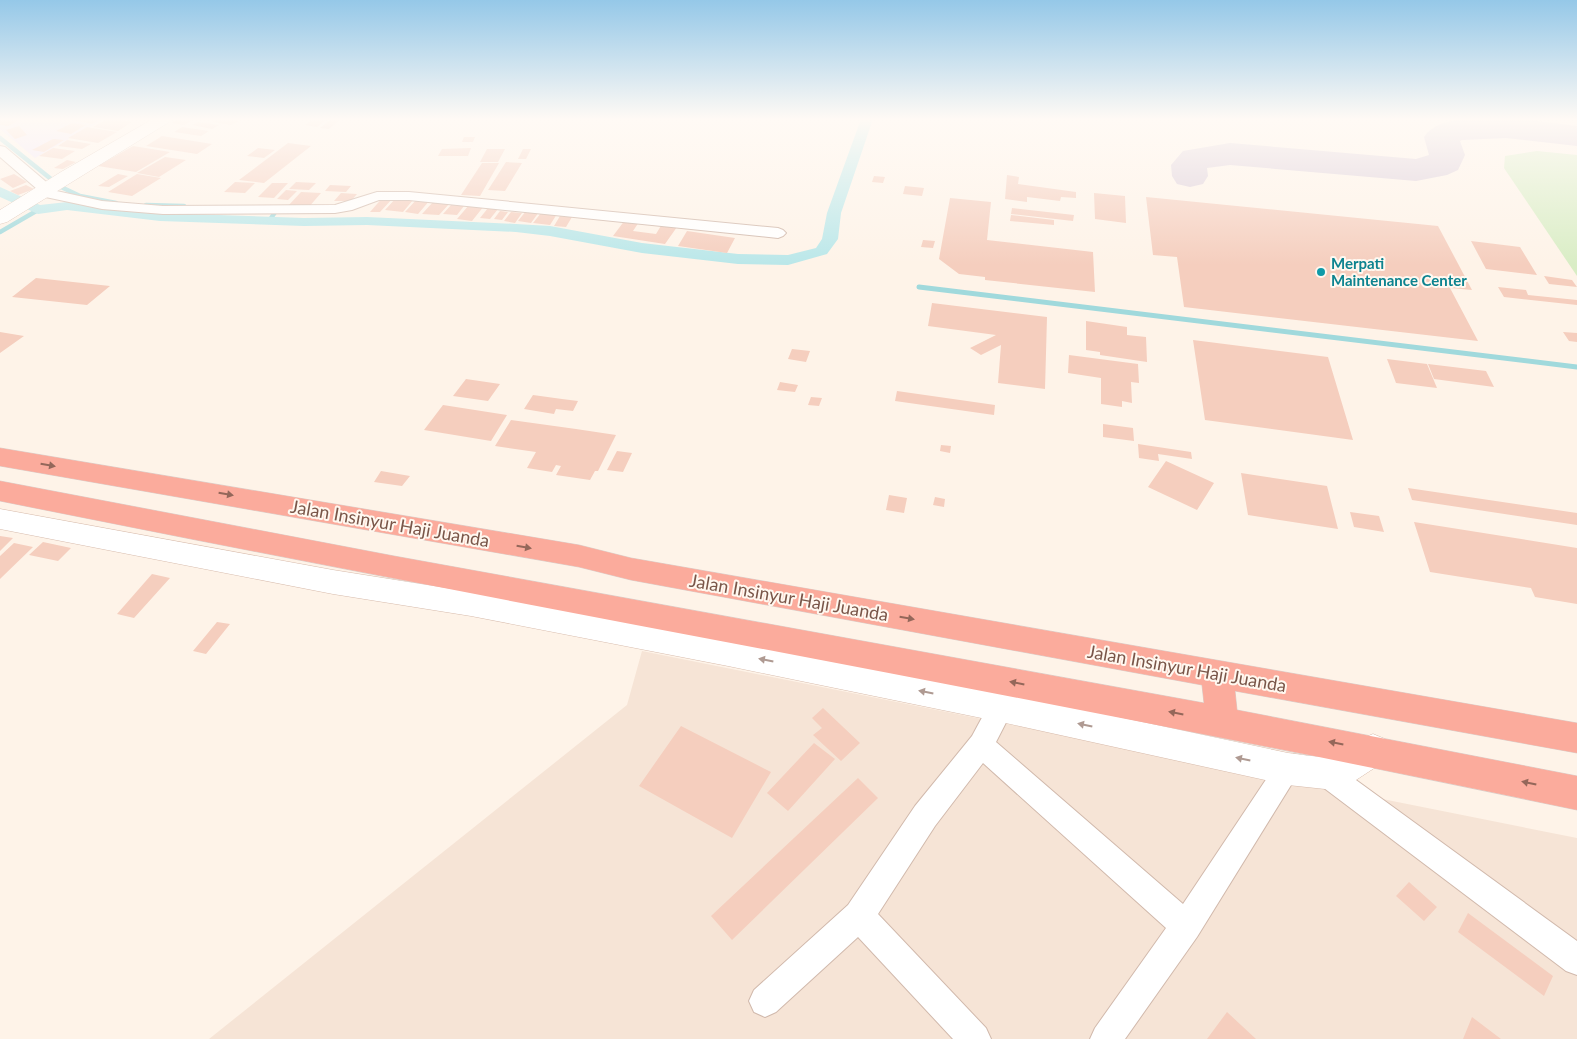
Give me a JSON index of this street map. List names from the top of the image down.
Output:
{
  "streets": {
    "highway": ["Jalan Insinyur Haji Juanda"]
  },
  "places": ["Merpati Maintenance Center"]
}
